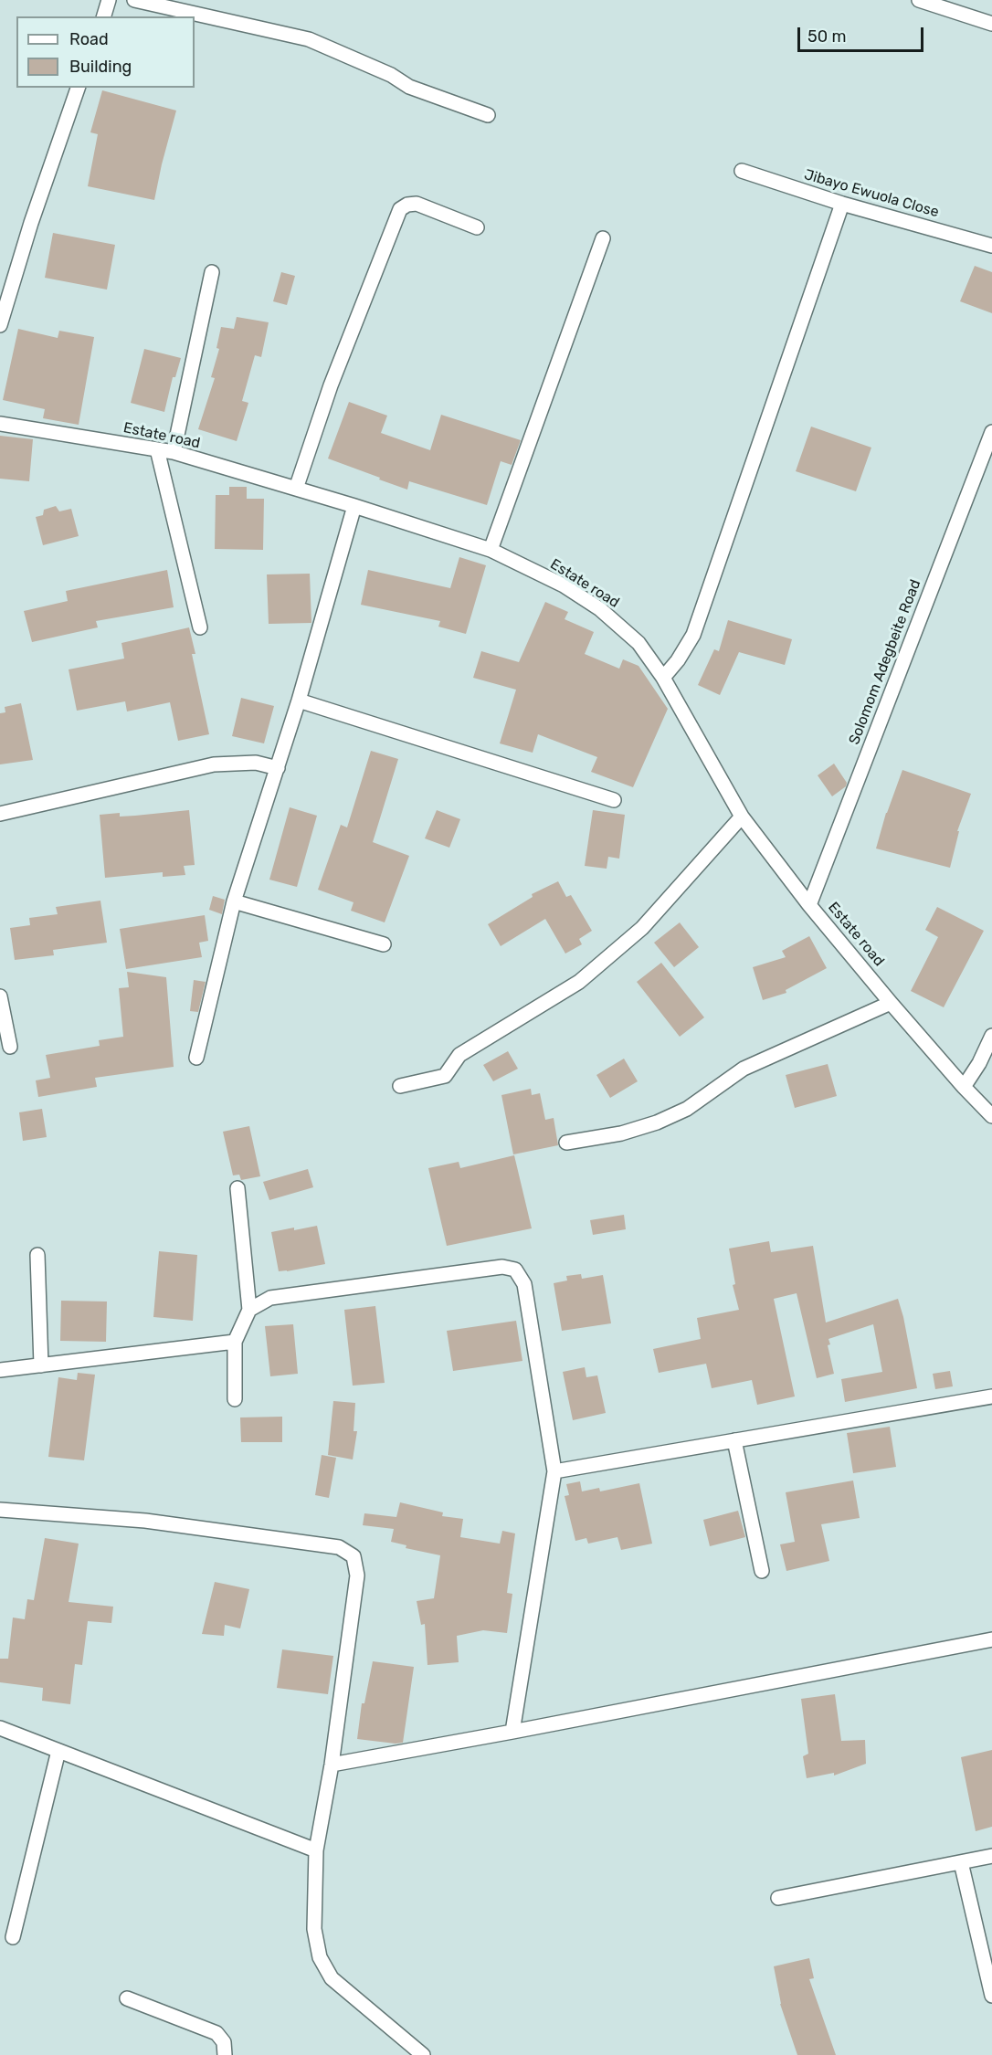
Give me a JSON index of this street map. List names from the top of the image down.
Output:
{
  "streets": {
    "street": ["Jibayo Ewuola Close", "Estate road", "Solomom Adegbeite Road"]
  },
  "crossings": [
    ["Estate road", "Solomom Adegbeite Road"]
  ],
  "legend": ["Road", "Building"],
  "scale_bar": "50 m"
}
